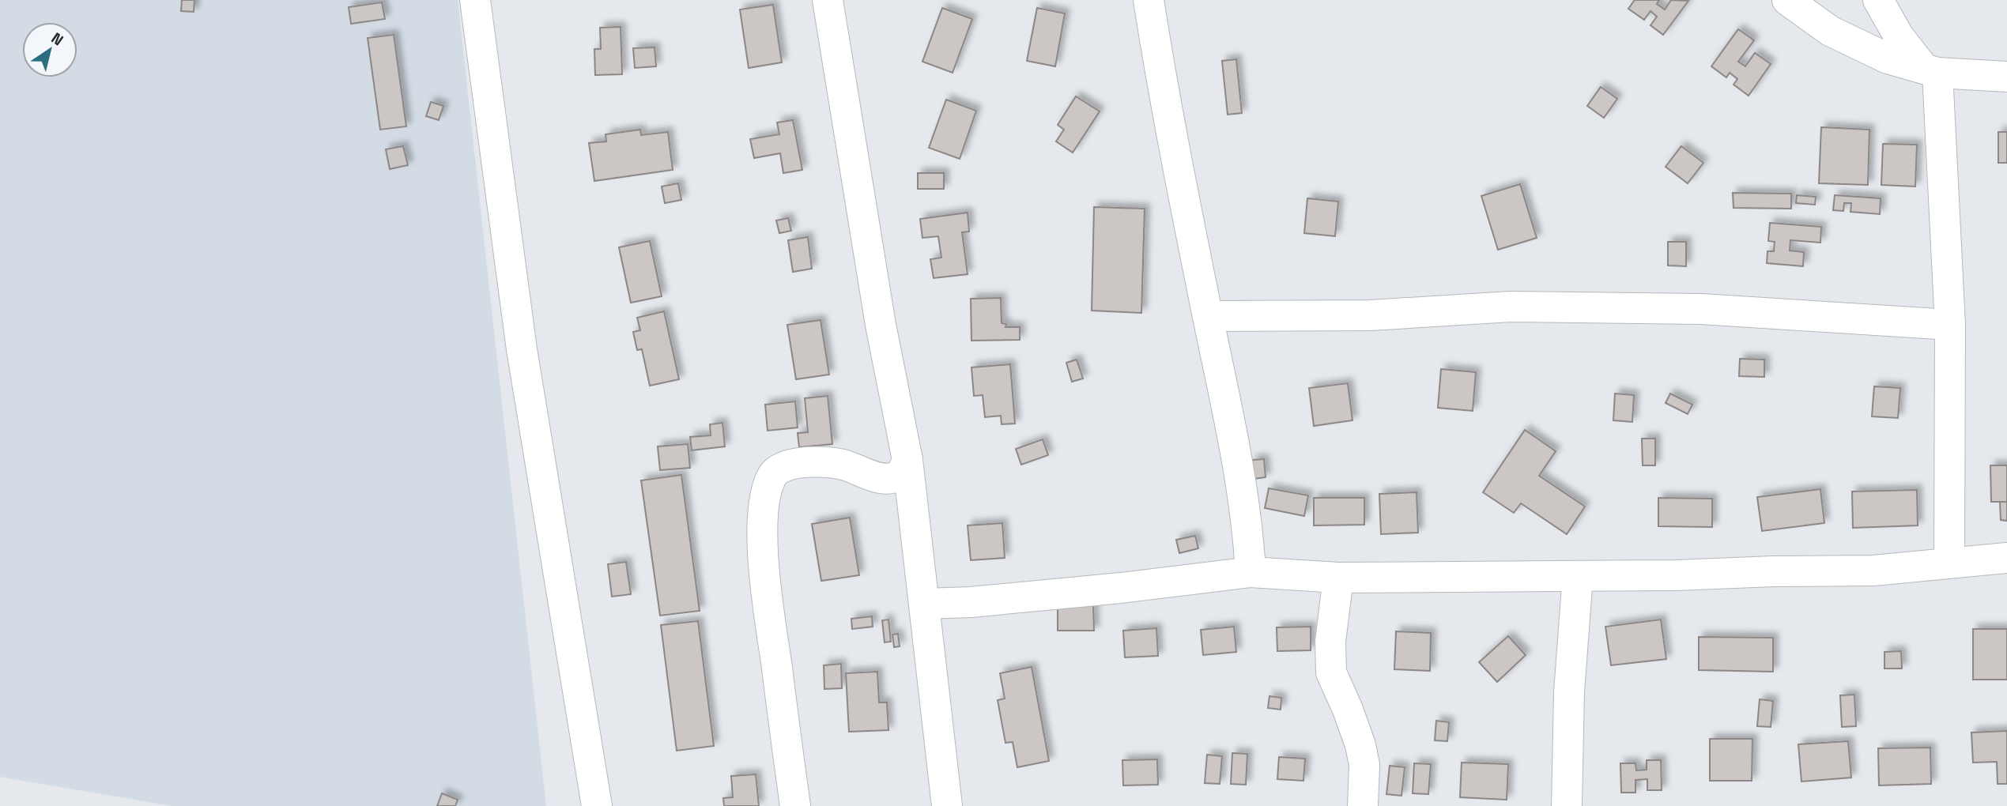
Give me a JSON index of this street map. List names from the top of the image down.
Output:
{
  "north": "top right"
}
